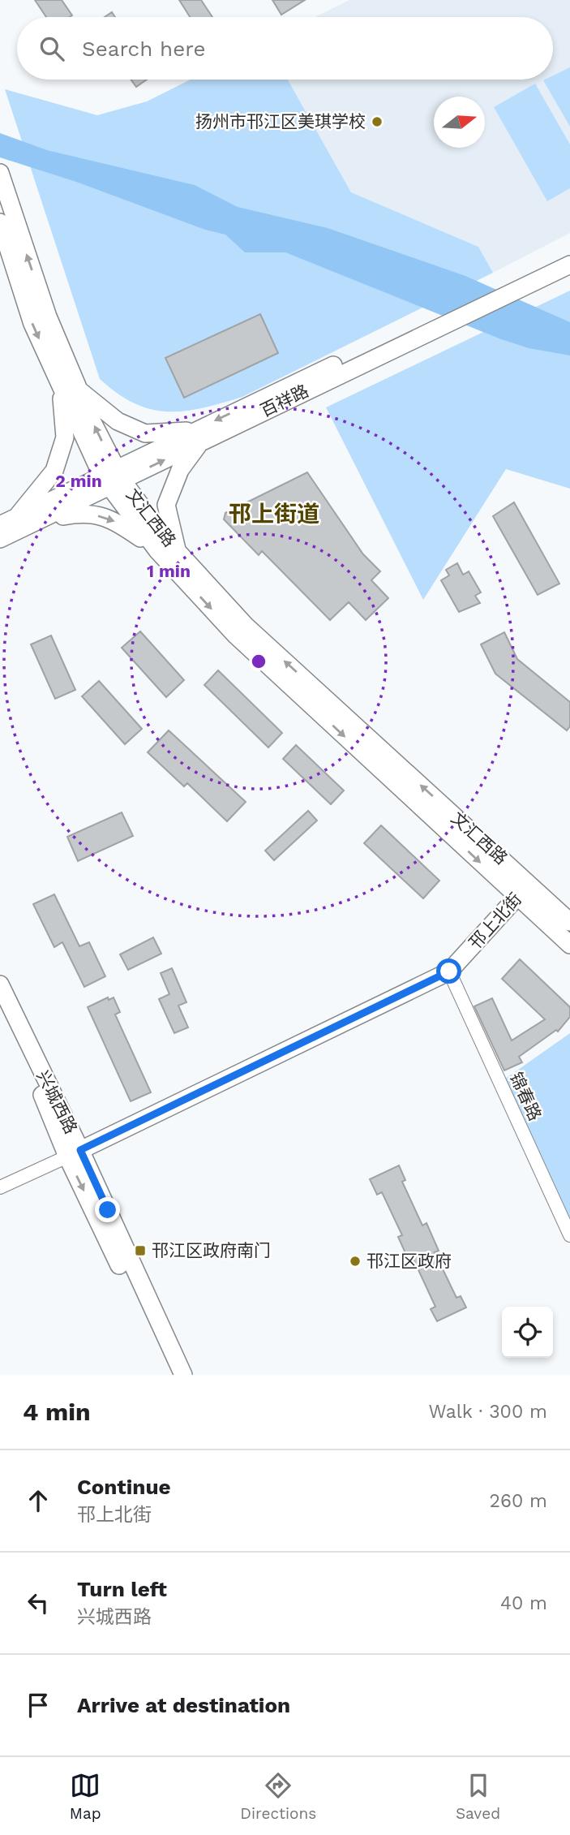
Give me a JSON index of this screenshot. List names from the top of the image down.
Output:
{
  "streets": {
    "street": [
      "百祥路",
      "文汇西路",
      "邗上北街",
      "锦春路",
      "兴城西路"
    ]
  },
  "crossings": [
    ["百祥路", "文汇西路"],
    ["文汇西路", "邗上北街"],
    ["邗上北街", "锦春路"],
    ["邗上北街", "兴城西路"]
  ],
  "districts": ["邗上街道"],
  "places": {
    "other": ["扬州市邗江区美琪学校", "邗江区政府"],
    "transit": ["邗江区政府南门"]
  },
  "north": "right",
  "page": {
    "search": "Search here",
    "heading": ["4 min", "Walk · 300 m"],
    "list": [
      ["Continue", "邗上北街", "260 m"],
      ["Turn left", "兴城西路", "40 m"],
      "Arrive at destination"
    ],
    "nav": ["Map", "Directions", "Saved"]
  },
  "rings": ["2 min", "1 min"]
}
